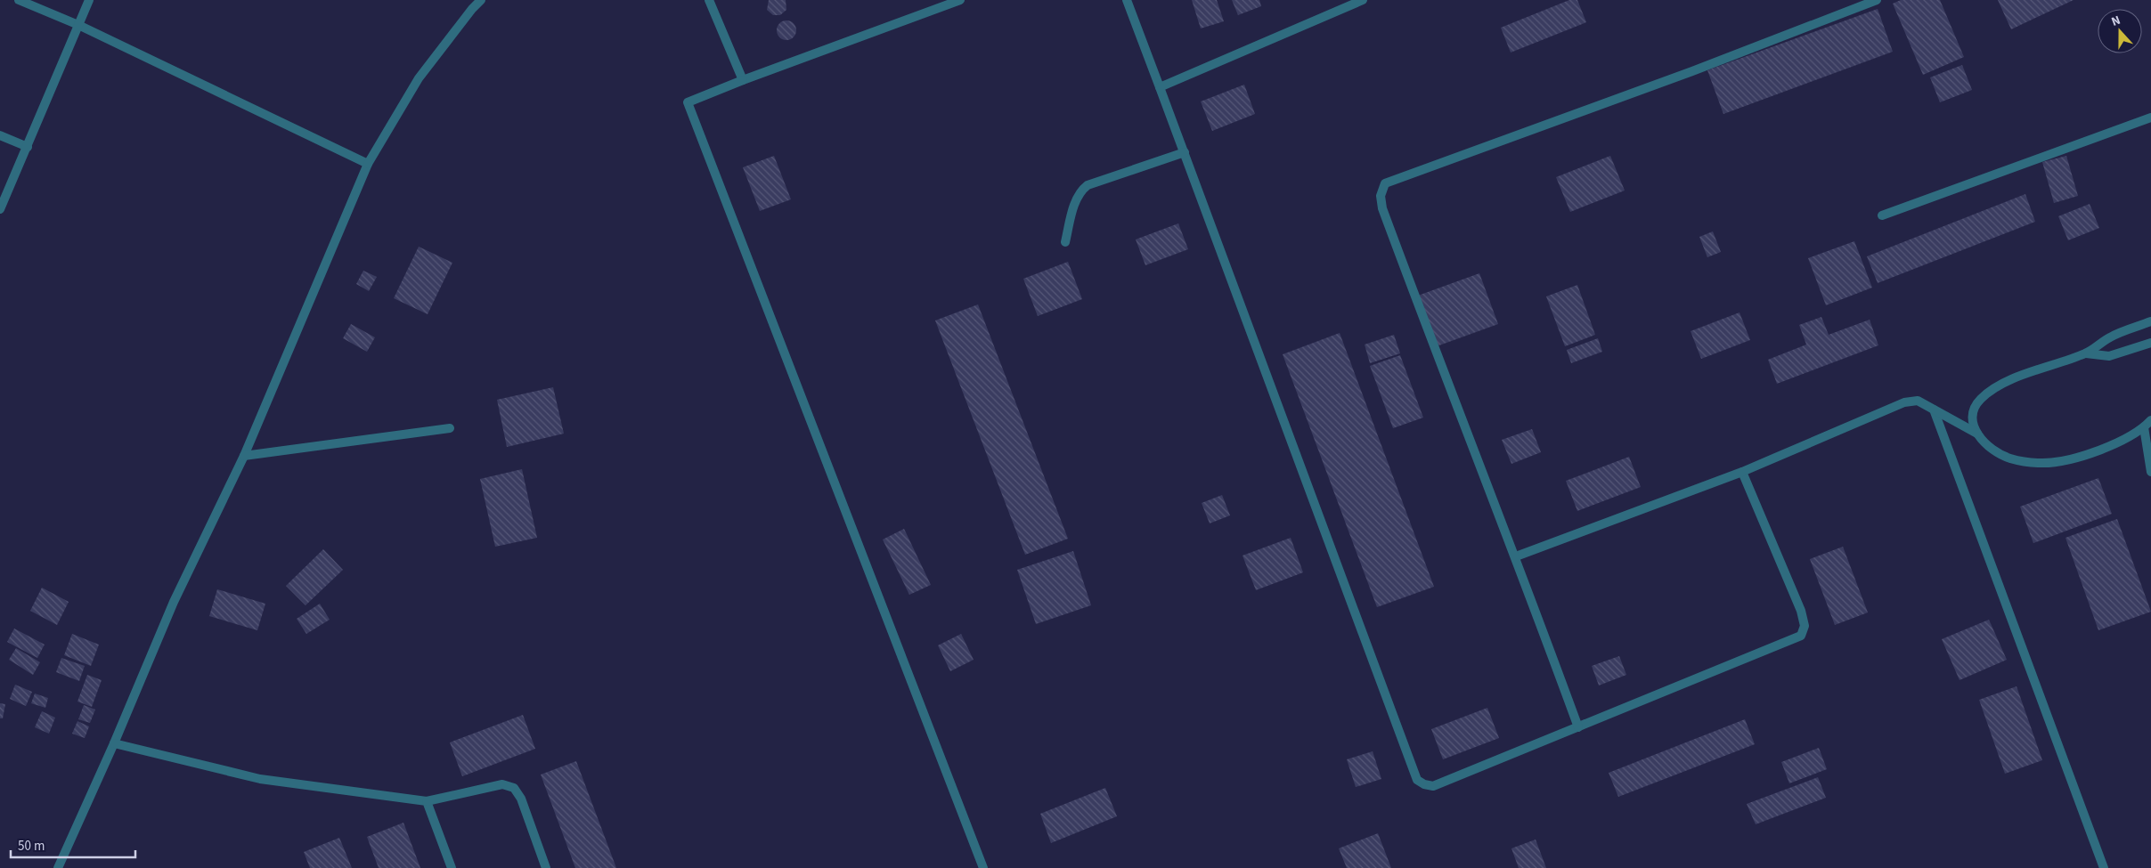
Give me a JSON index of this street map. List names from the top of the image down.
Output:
{
  "scale_bar": "50 m",
  "north": "top"
}
